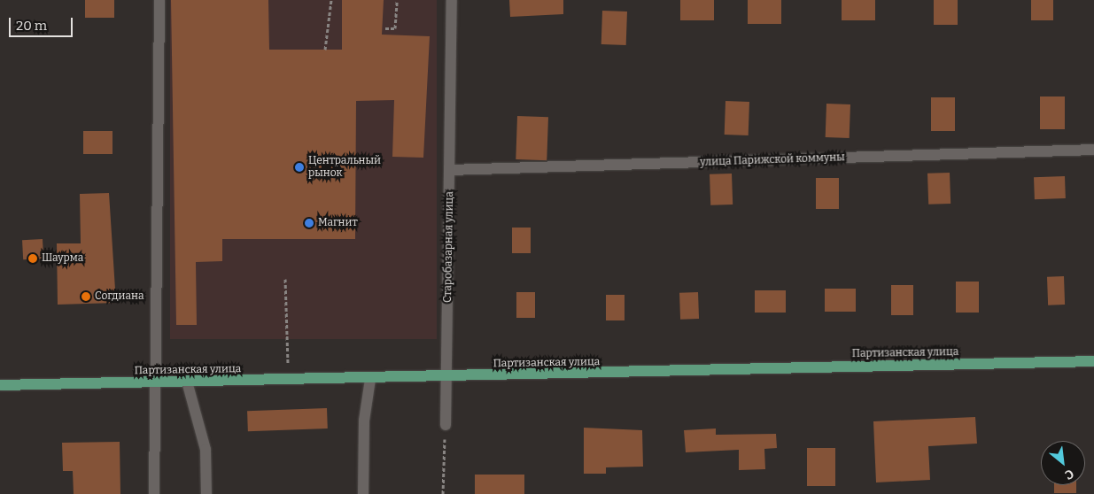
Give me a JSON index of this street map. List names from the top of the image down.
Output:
{
  "streets": {
    "main road": ["Партизанская улица"],
    "street": ["улица Парижской коммуны", "Старобазарная улица"]
  },
  "crossings": [
    ["улица Парижской коммуны", "Старобазарная улица"],
    ["Старобазарная улица", "Партизанская улица"]
  ],
  "places": [
    "Центральный рынок",
    "Магнит",
    "Шаурма",
    "Согдиана"
  ],
  "scale_bar": "20 m",
  "north": "bottom right"
}
